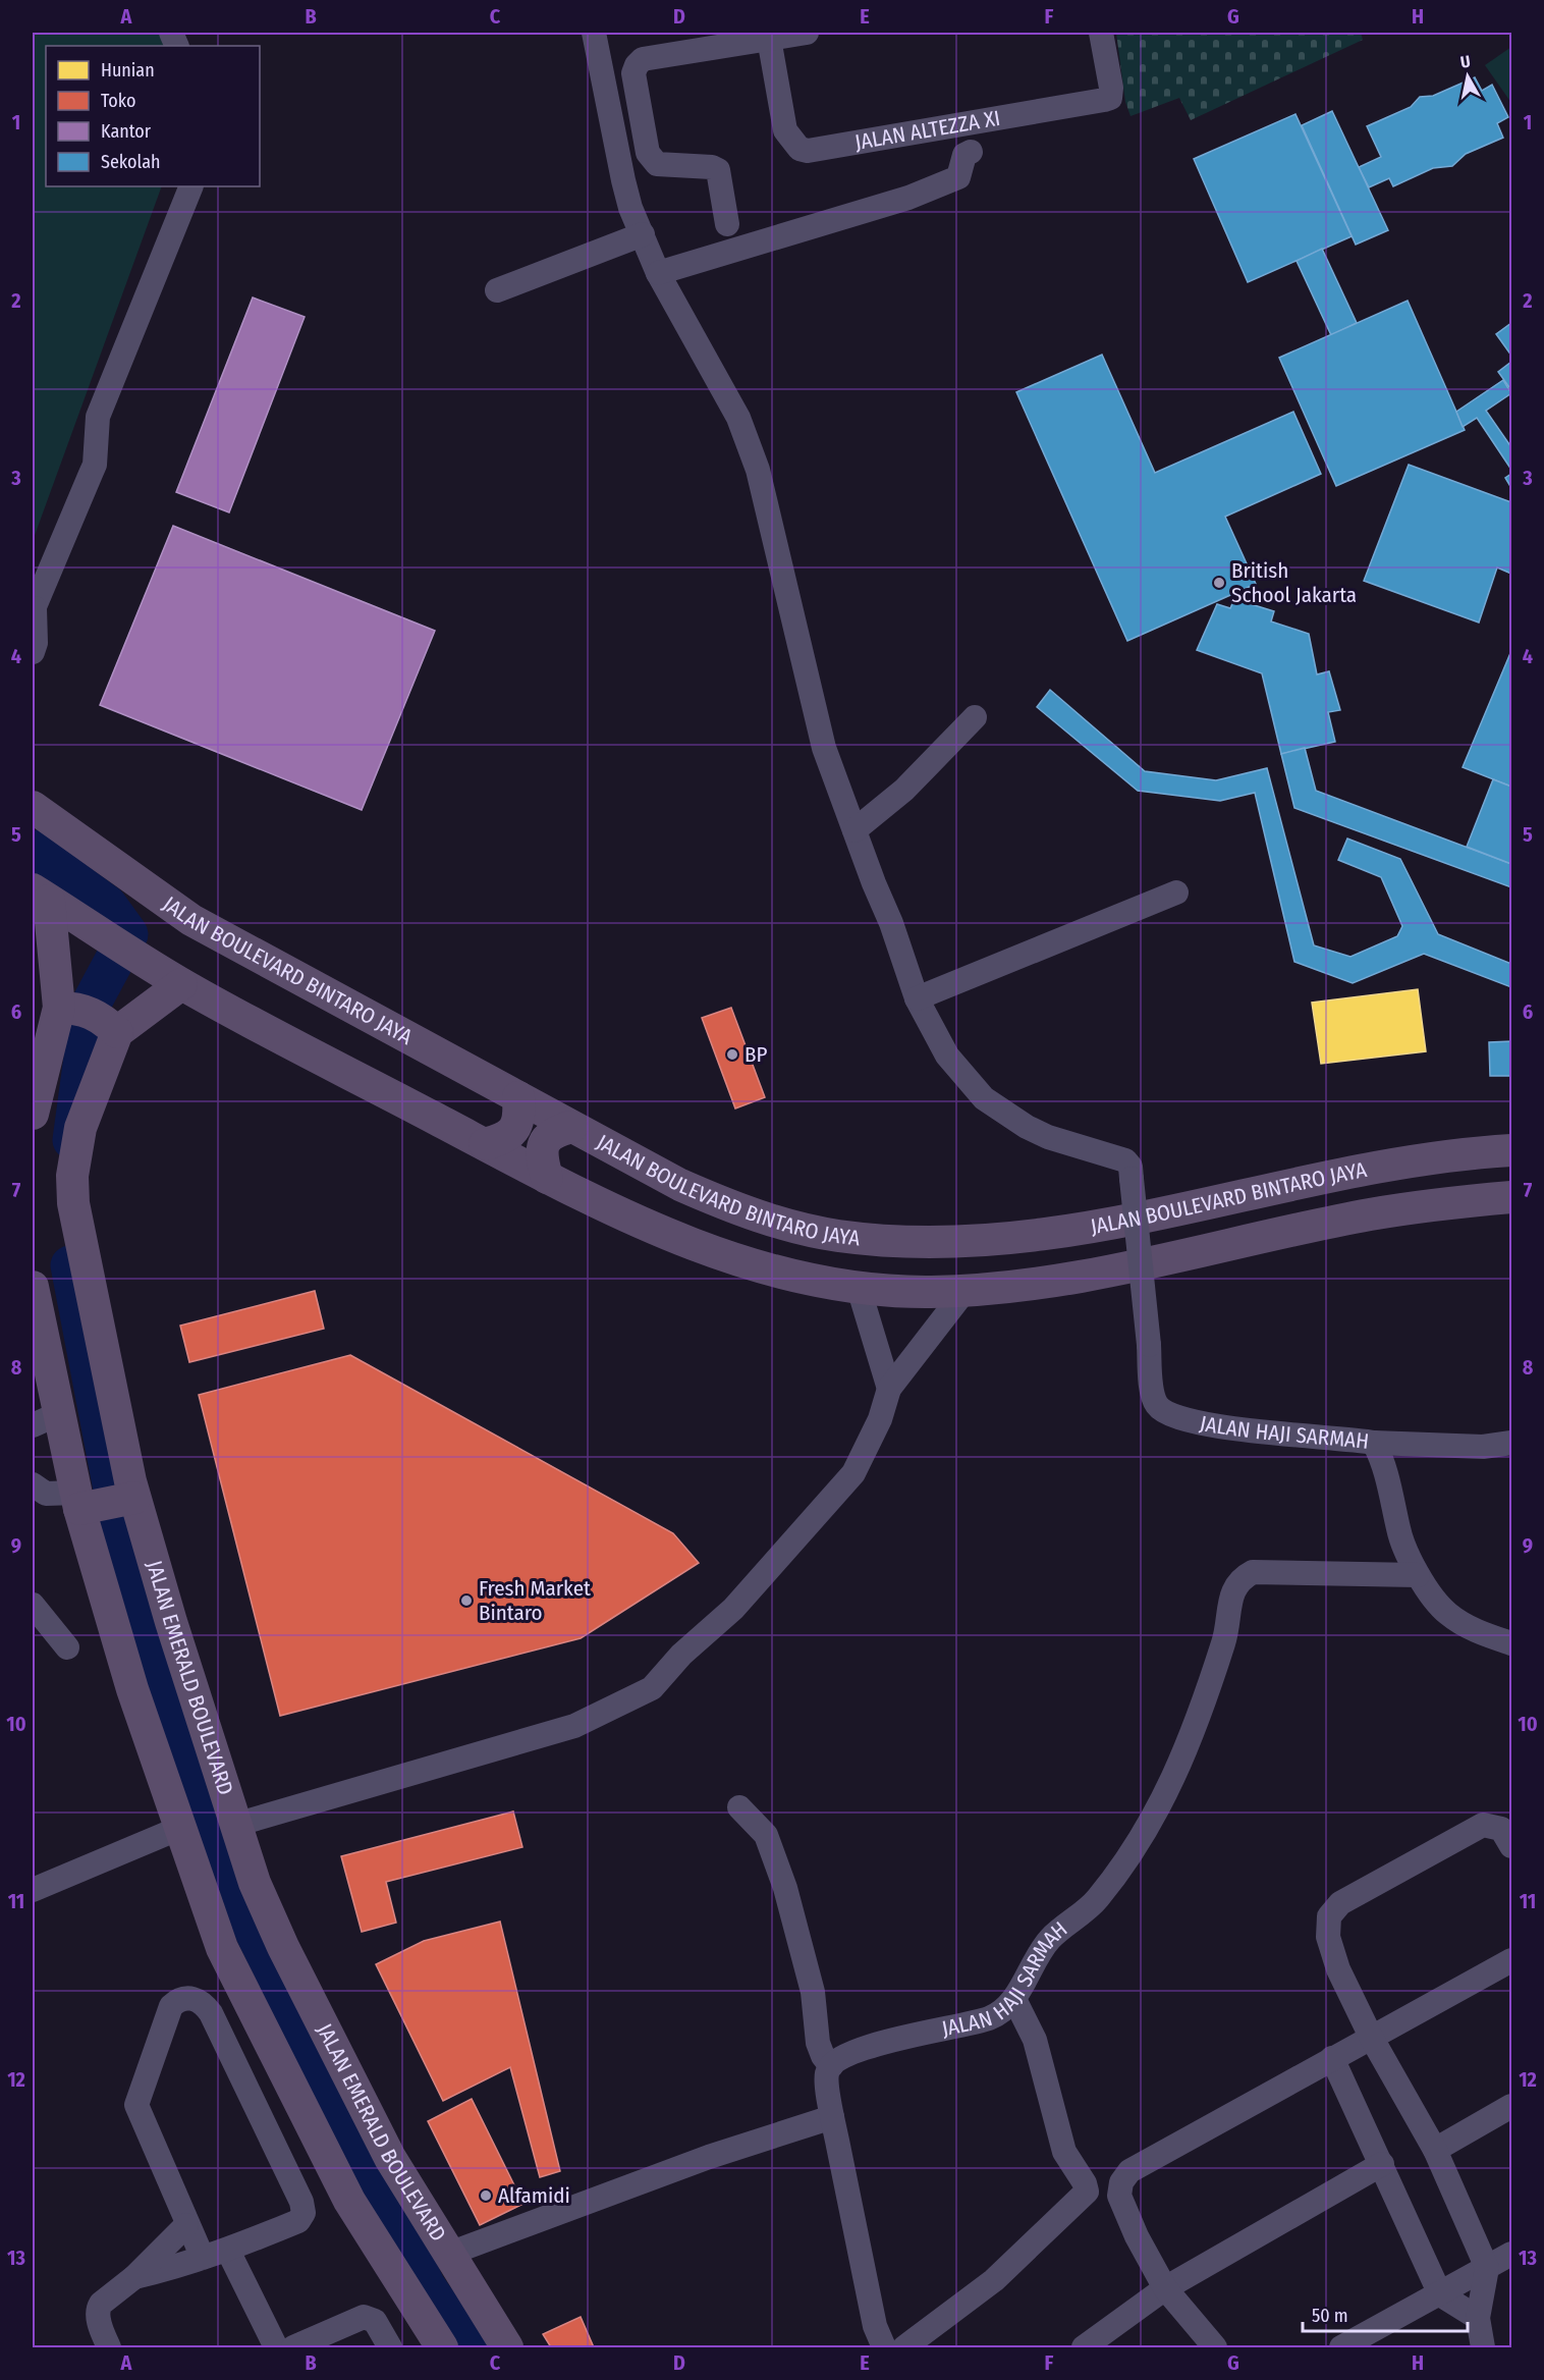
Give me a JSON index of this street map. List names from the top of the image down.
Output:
{
  "streets": {
    "main road": ["JALAN BOULEVARD BINTARO JAYA", "JALAN EMERALD BOULEVARD"],
    "street": ["JALAN ALTEZZA XI", "JALAN HAJI SARMAH"]
  },
  "places": [
    "British School Jakarta",
    "BP",
    "Fresh Market Bintaro",
    "Alfamidi"
  ],
  "legend": [
    "Hunian",
    "Toko",
    "Kantor",
    "Sekolah"
  ],
  "scale_bar": "50 m",
  "north": "top",
  "grid": {
    "columns": [
      "A",
      "B",
      "C",
      "D",
      "E",
      "F",
      "G",
      "H"
    ],
    "rows": [
      "1",
      "2",
      "3",
      "4",
      "5",
      "6",
      "7",
      "8",
      "9",
      "10",
      "11",
      "12",
      "13"
    ]
  }
}
